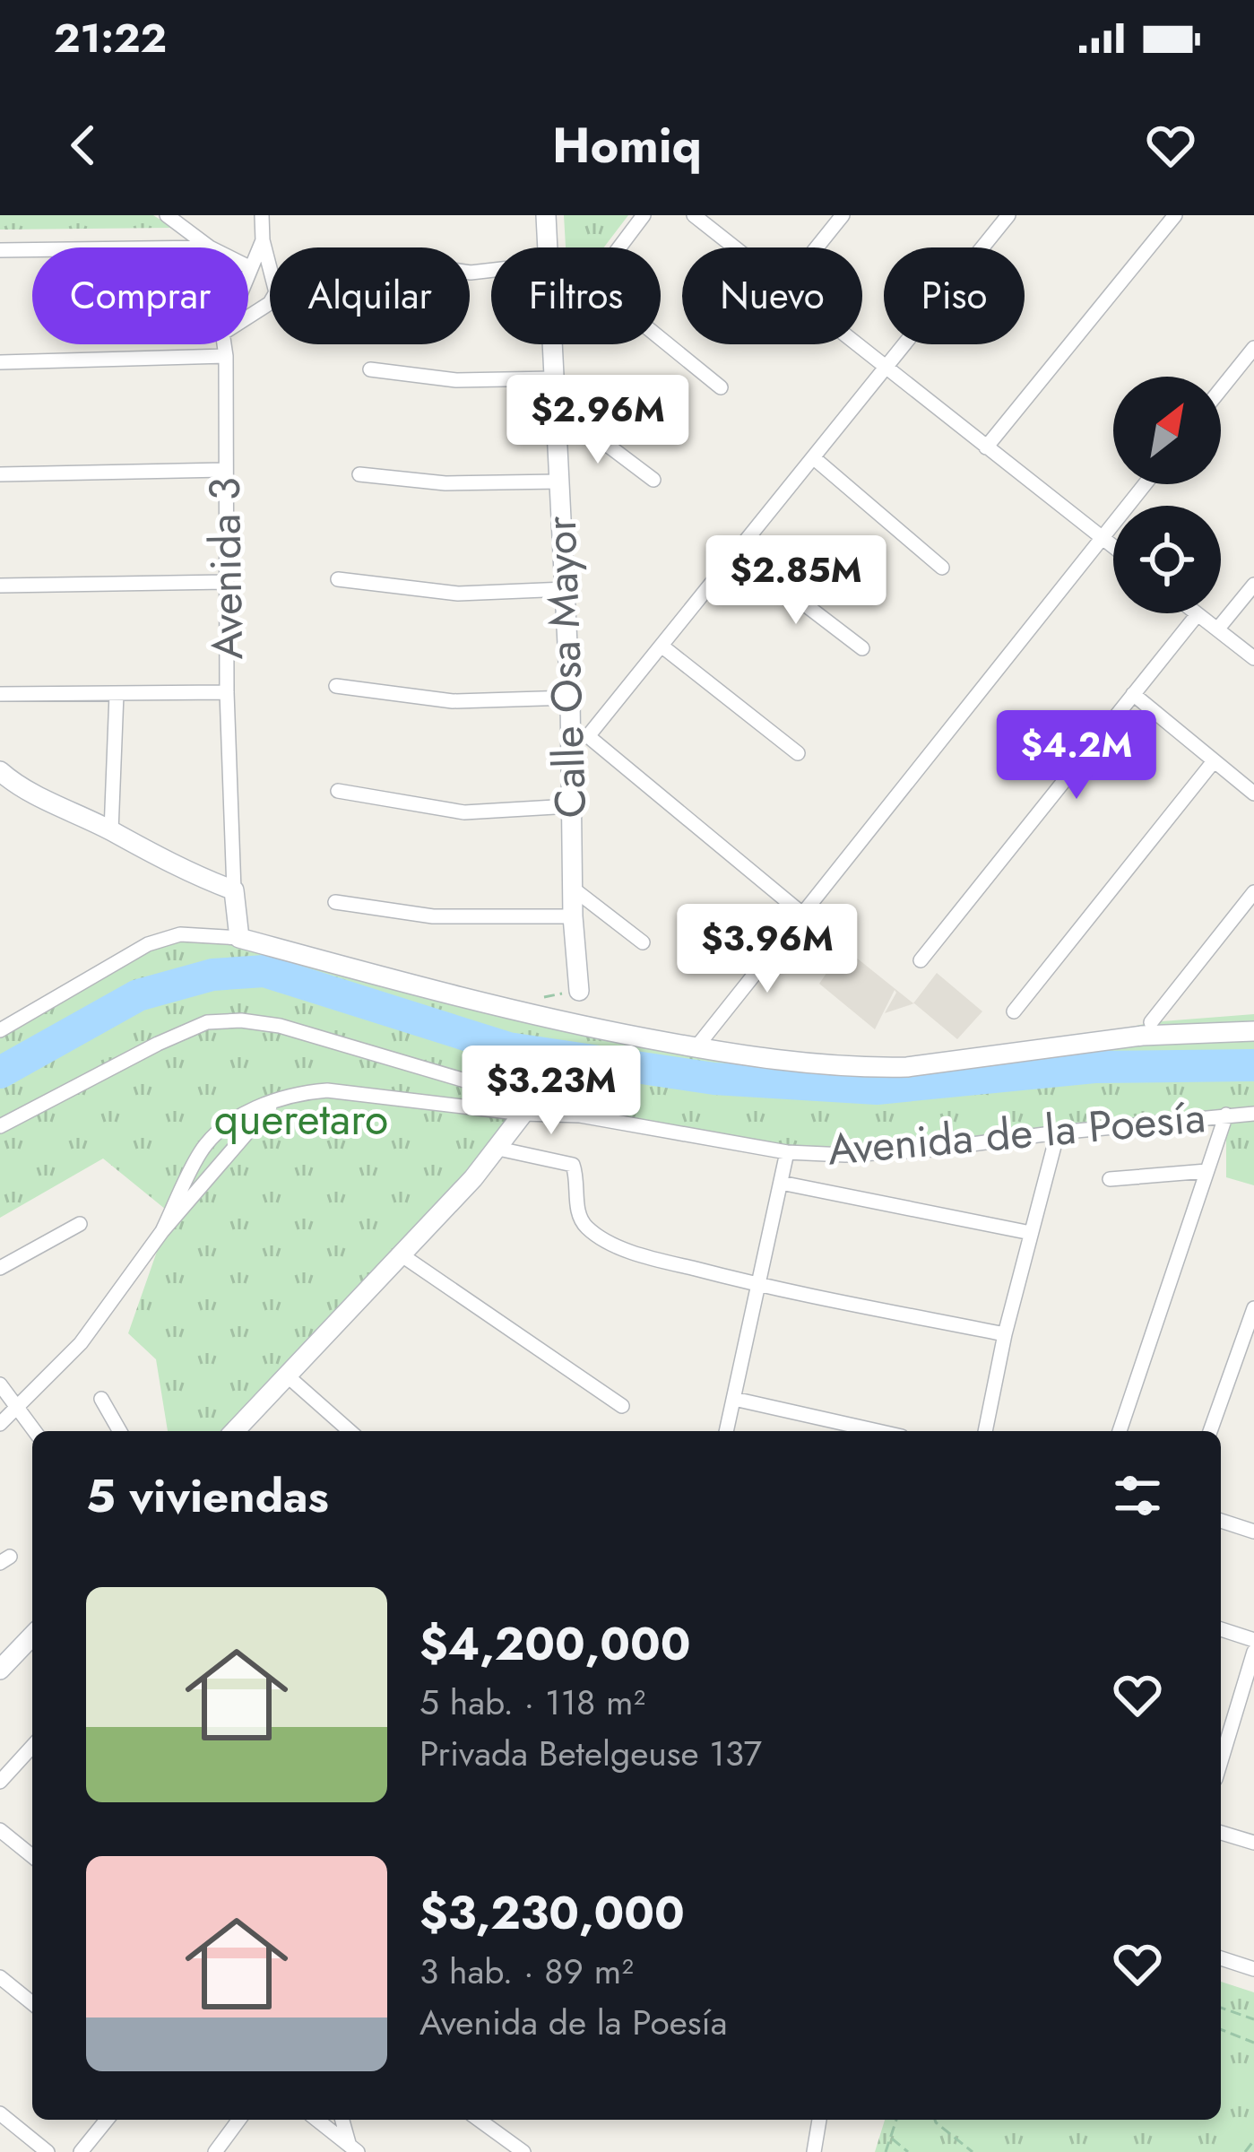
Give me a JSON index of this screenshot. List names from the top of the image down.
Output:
{
  "streets": {
    "main road": ["Calle Osa Mayor"],
    "street": ["Avenida 3", "Avenida de la Poesía"]
  },
  "parks": ["queretaro"],
  "north": "top right",
  "page": {
    "status": "21:22",
    "header": "Homiq",
    "chip": [
      "Comprar",
      "Alquilar",
      "Filtros",
      "Nuevo",
      "Piso"
    ],
    "price": [
      "$2.96M",
      "$2.85M",
      "$4.2M",
      "$3.96M",
      "$3.23M"
    ],
    "heading": "5 viviendas",
    "list": [
      {
        "name": "$4,200,000",
        "note": "5 hab. · 118 m² · Privada Betelgeuse 137"
      },
      {
        "name": "$3,230,000",
        "note": "3 hab. · 89 m² · Avenida de la Poesía"
      }
    ]
  }
}
